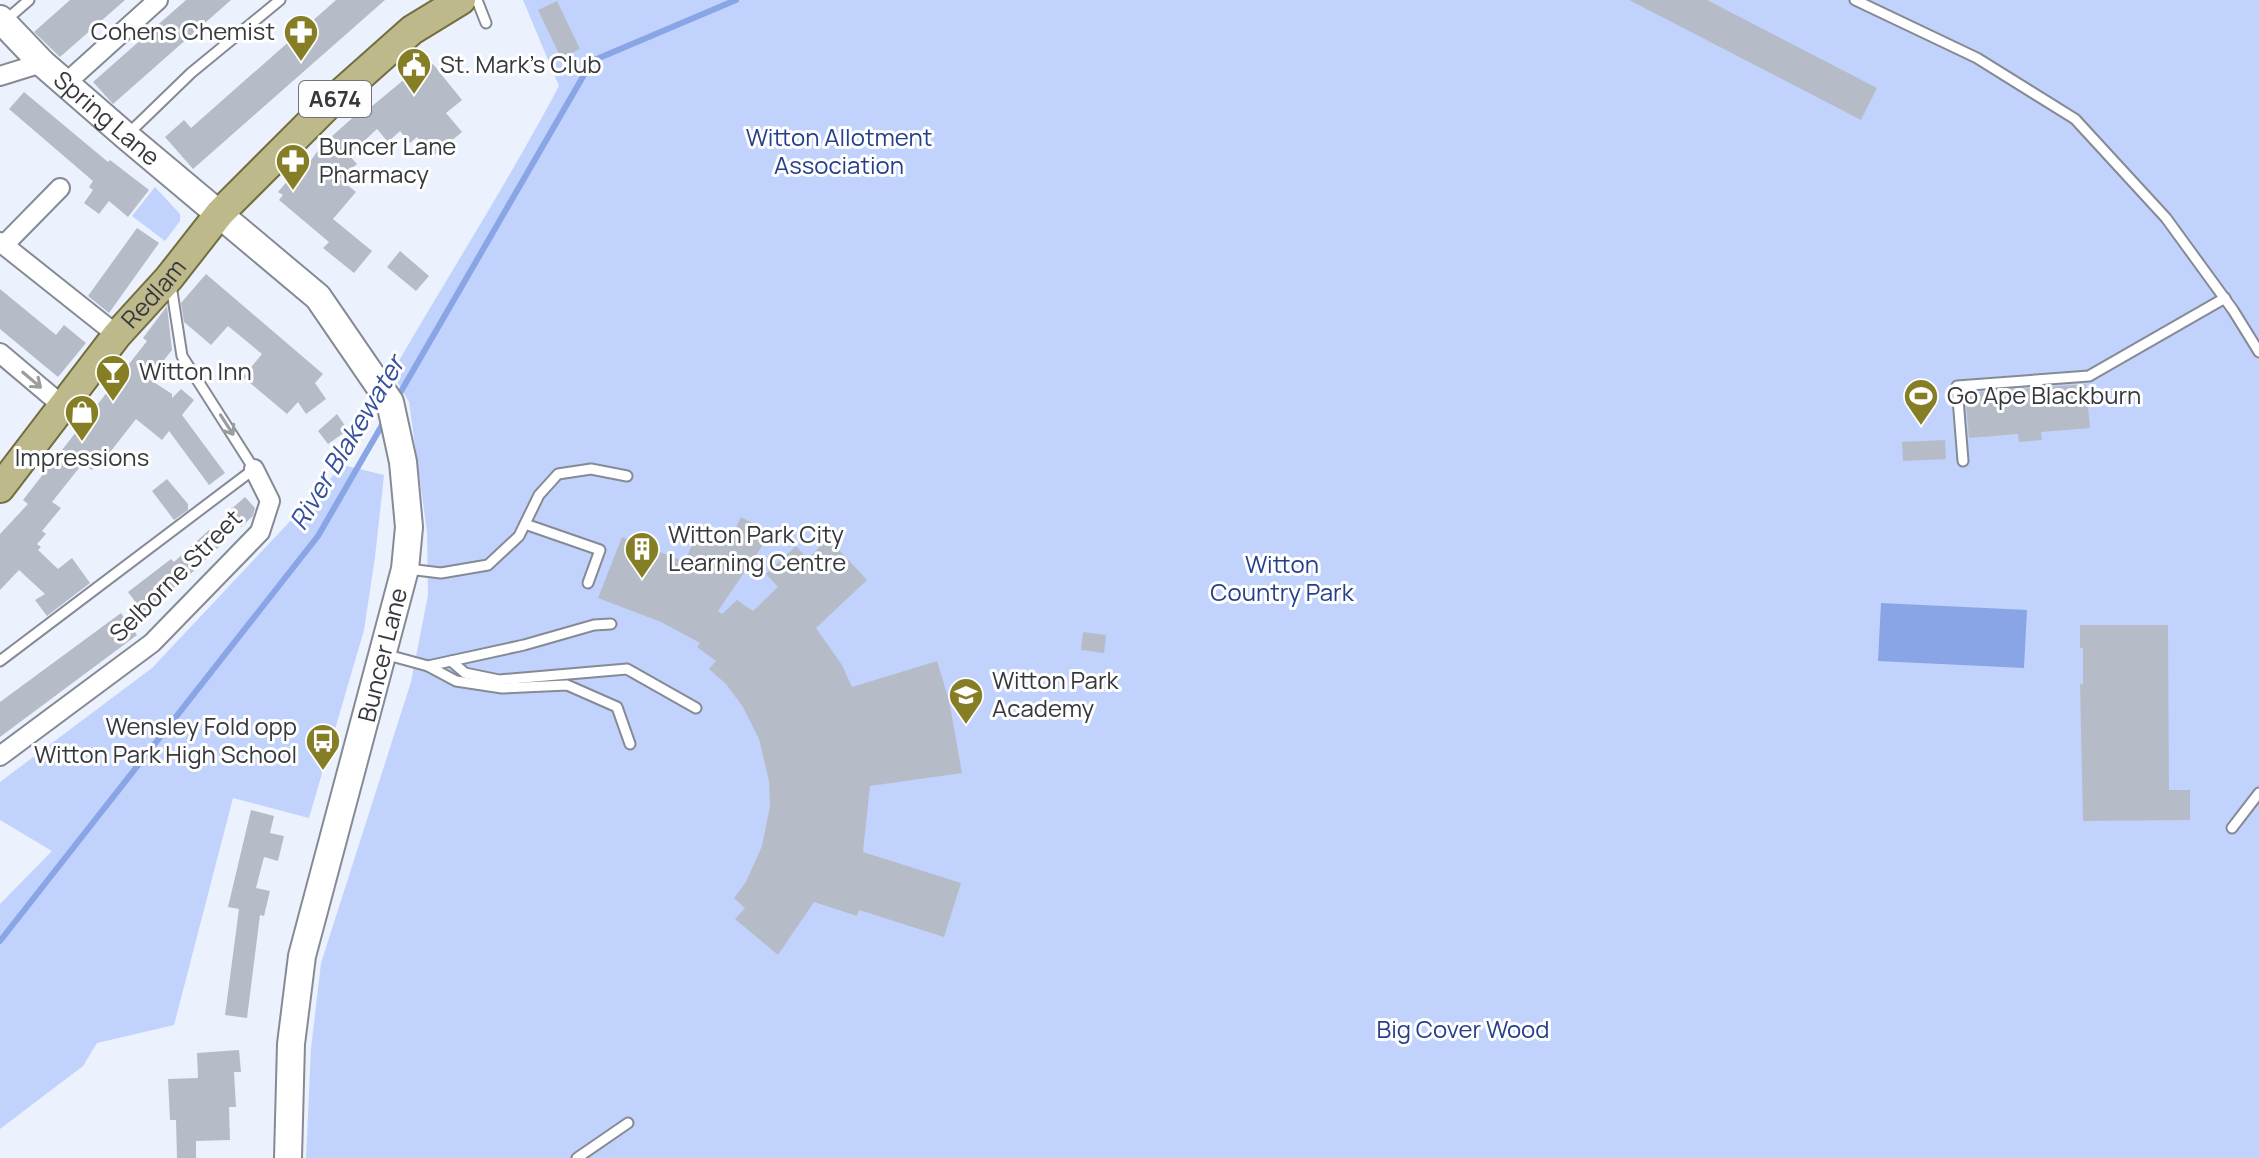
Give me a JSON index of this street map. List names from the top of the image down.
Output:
{
  "streets": {
    "main road": [
      "A674",
      "Spring Lane",
      "Redlam",
      "Buncer Lane"
    ],
    "street": ["Selborne Street"]
  },
  "crossings": [
    ["A674", "Spring Lane"],
    ["A674", "Redlam"],
    ["A674", "Buncer Lane"],
    ["Spring Lane", "Redlam"],
    ["Spring Lane", "Buncer Lane"],
    ["Redlam", "Buncer Lane"]
  ],
  "water": ["River Blakewater"],
  "parks": ["Witton Allotment Association", "Witton Country Park", "Big Cover Wood"],
  "places": {
    "pharmacy": ["Cohens Chemist", "Buncer Lane Pharmacy"],
    "public building": ["St. Mark's Club"],
    "bar": ["Witton Inn"],
    "sports": ["Go Ape Blackburn"],
    "shop": ["Impressions"],
    "building": ["Witton Park City Learning Centre"],
    "school or university": ["Witton Park Academy"],
    "bus stop": ["Wensley Fold opp Witton Park High School"]
  }
}
